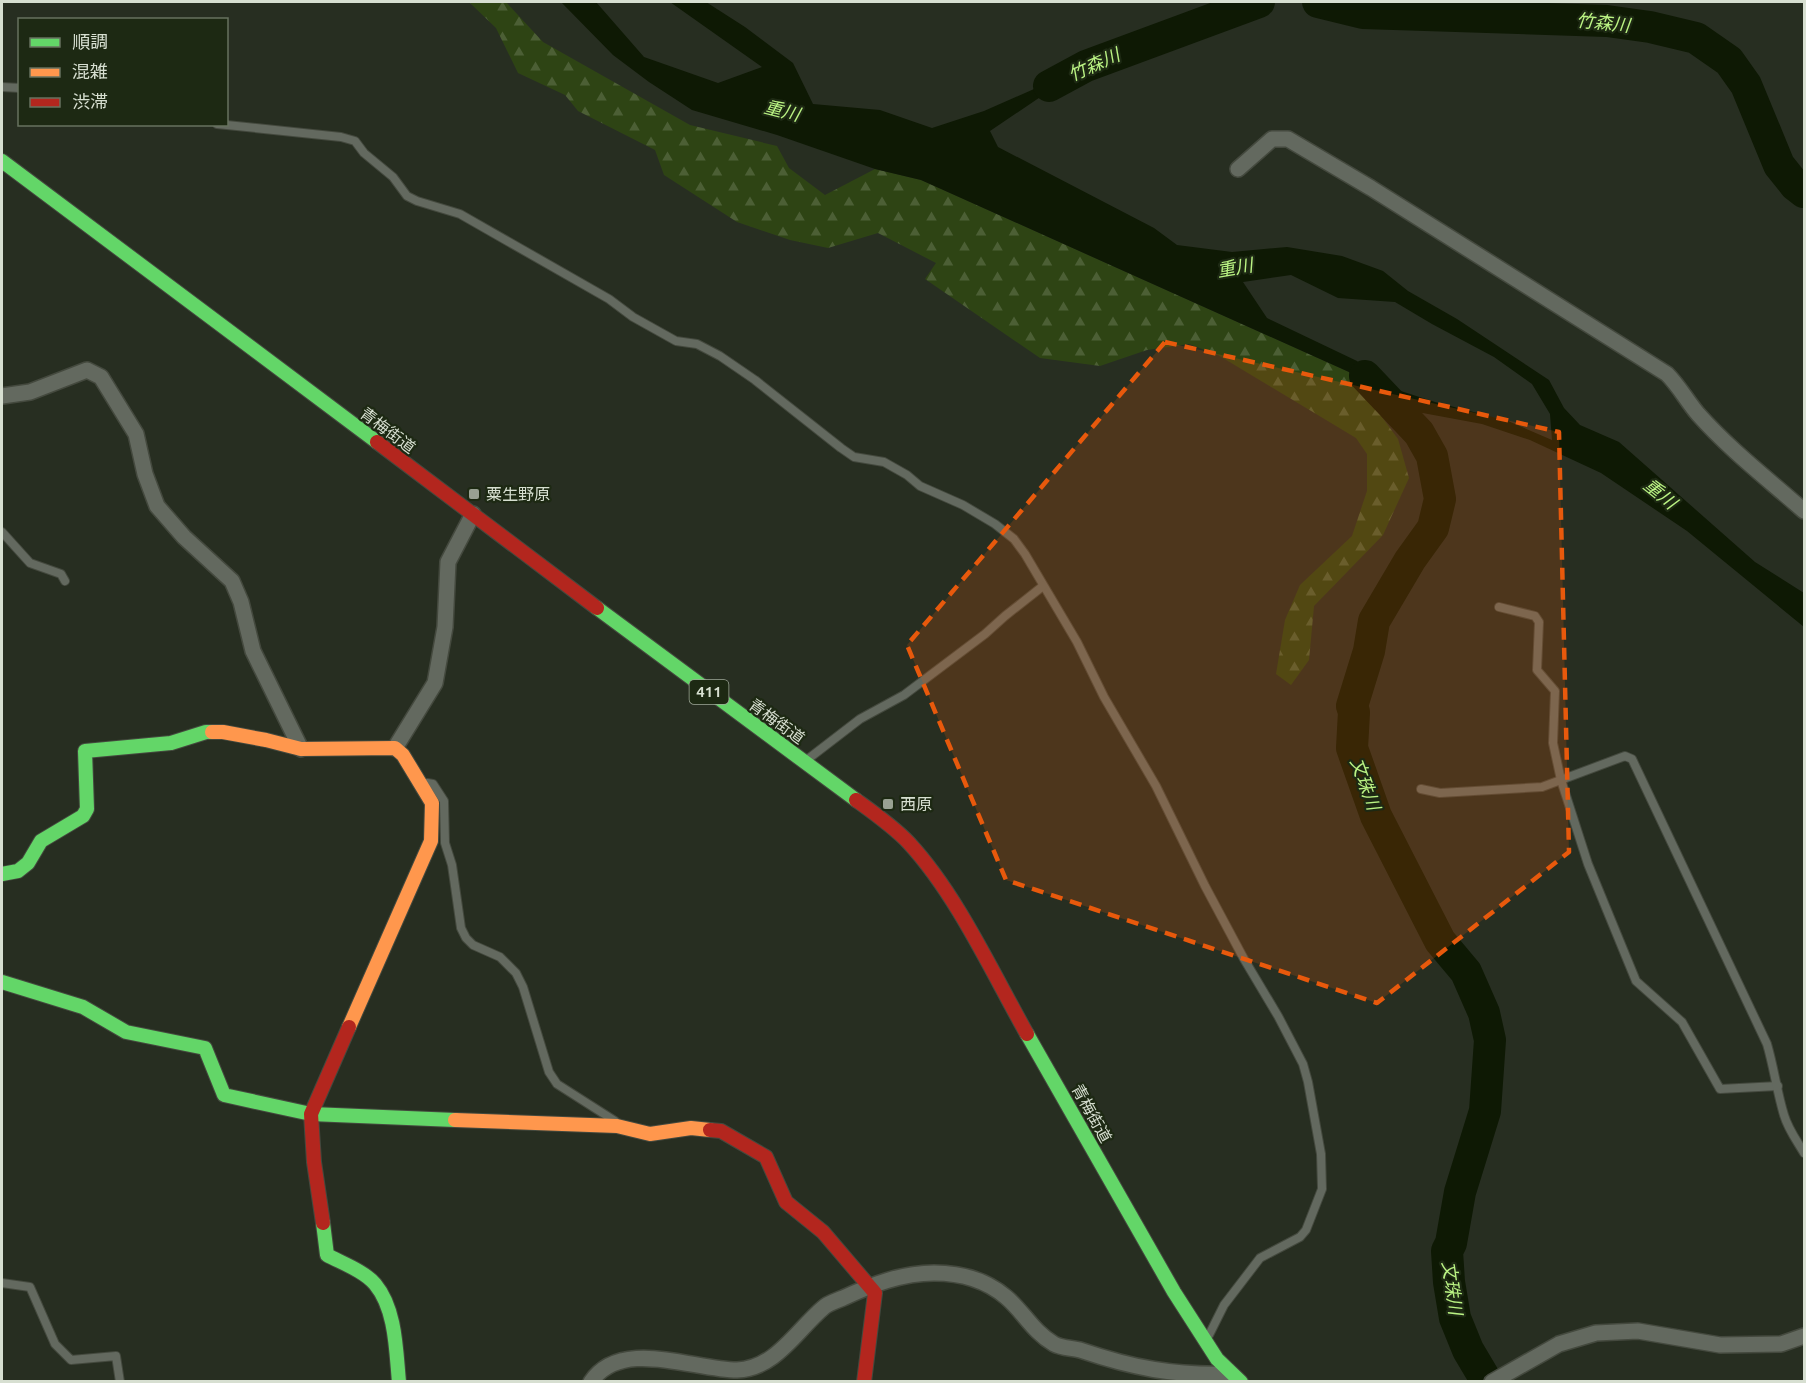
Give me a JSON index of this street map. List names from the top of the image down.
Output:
{
  "streets": {
    "main road": ["青梅街道", "411"]
  },
  "water": ["竹森川", "重川", "文珠川"],
  "places": {
    "transit": ["粟生野原", "西原"]
  },
  "legend": ["順調", "混雑", "渋滞"]
}
